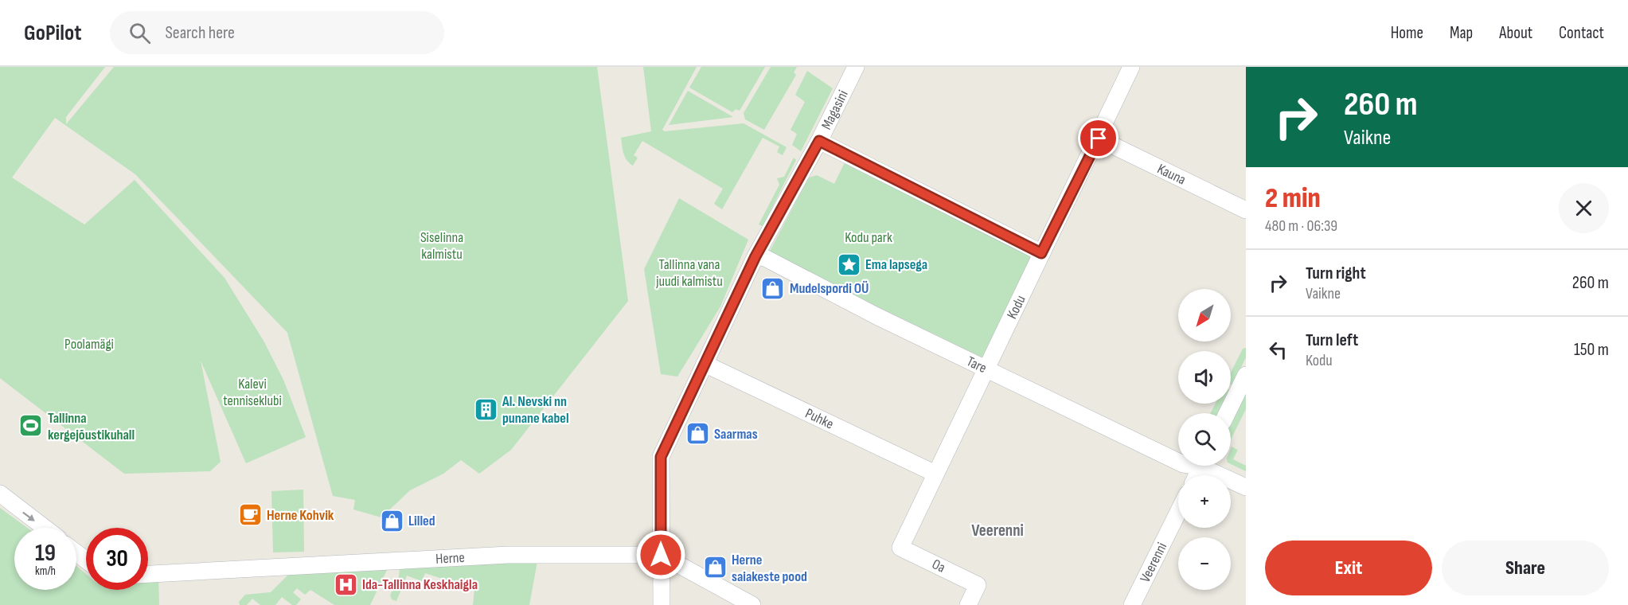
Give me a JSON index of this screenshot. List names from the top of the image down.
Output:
{
  "streets": {
    "street": [
      "Magasini",
      "Kauna",
      "Kodu",
      "Tare",
      "Puhke",
      "Herne",
      "Veerenni",
      "Oa"
    ]
  },
  "crossings": [
    ["Magasini", "Tare"],
    ["Magasini", "Puhke"],
    ["Magasini", "Herne"],
    ["Kauna", "Kodu"],
    ["Kodu", "Tare"],
    ["Kodu", "Puhke"],
    ["Kodu", "Oa"]
  ],
  "districts": ["Veerenni"],
  "parks": [
    "Siselinna kalmistu",
    "Kodu park",
    "Tallinna vana juudi kalmistu",
    "Poolamägi",
    "Kalevi tenniseklubi"
  ],
  "places": {
    "place": ["Ema lapsega"],
    "shop": [
      "Mudelspordi OÜ",
      "Saarmas",
      "Lilled",
      "Herne saiakeste pood"
    ],
    "building": ["Al. Nevski nn punane kabel"],
    "sports": ["Tallinna kergejõustikuhall"],
    "cafe": ["Herne Kohvik"],
    "hospital": ["Ida-Tallinna Keskhaigla"]
  },
  "north": "bottom left",
  "page": {
    "header": "GoPilot",
    "search": "Search here",
    "nav": [
      "Home",
      "Map",
      "About",
      "Contact"
    ],
    "turn": ["260 m", "Vaikne"],
    "heading": ["2 min", "480 m · 06:39"],
    "list": [
      {
        "name": "Turn right",
        "note": "Vaikne",
        "value": "260 m"
      },
      {
        "name": "Turn left",
        "note": "Kodu",
        "value": "150 m"
      }
    ],
    "map_buttons": ["+", "−"],
    "speed": "19 km/h",
    "limit": "30",
    "buttons": ["Exit", "Share"]
  }
}
